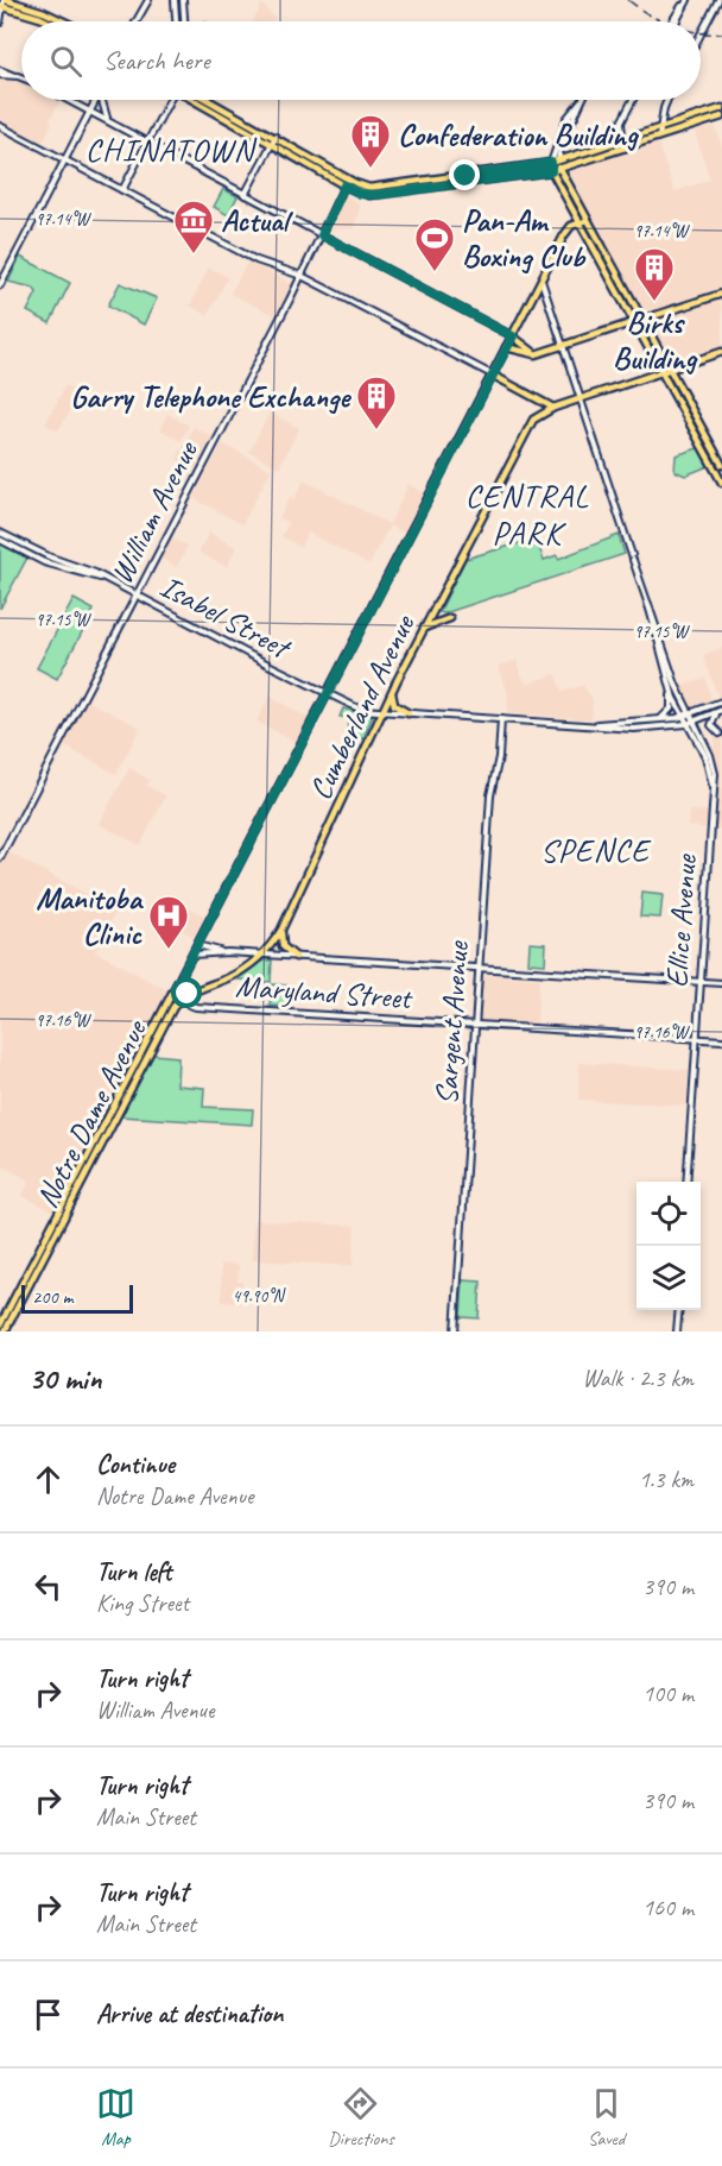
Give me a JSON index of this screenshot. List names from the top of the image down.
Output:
{
  "streets": {
    "main road": [
      "William Avenue",
      "Isabel Street",
      "Cumberland Avenue",
      "Ellice Avenue",
      "Maryland Street",
      "Sargent Avenue",
      "Notre Dame Avenue"
    ]
  },
  "crossings": [
    ["William Avenue", "Isabel Street"],
    ["Isabel Street", "Cumberland Avenue"],
    ["Isabel Street", "Sargent Avenue"],
    ["Isabel Street", "Notre Dame Avenue"],
    ["Cumberland Avenue", "Ellice Avenue"],
    ["Cumberland Avenue", "Maryland Street"],
    ["Cumberland Avenue", "Notre Dame Avenue"],
    ["Ellice Avenue", "Maryland Street"],
    ["Ellice Avenue", "Notre Dame Avenue"],
    ["Maryland Street", "Sargent Avenue"],
    ["Maryland Street", "Notre Dame Avenue"]
  ],
  "districts": ["CHINATOWN", "CENTRAL PARK", "SPENCE"],
  "places": {
    "building": ["Confederation Building", "Birks Building", "Garry Telephone Exchange"],
    "museum": ["Actual"],
    "sports": ["Pan-Am Boxing Club"],
    "hospital": ["Manitoba Clinic"]
  },
  "scale_bar": "200 m",
  "page": {
    "search": "Search here",
    "scale": "200 m",
    "heading": ["30 min", "Walk · 2.3 km"],
    "list": [
      ["Continue", "Notre Dame Avenue", "1.3 km"],
      ["Turn left", "King Street", "390 m"],
      ["Turn right", "William Avenue", "100 m"],
      ["Turn right", "Main Street", "390 m"],
      ["Turn right", "Main Street", "160 m"],
      "Arrive at destination"
    ],
    "nav": ["Map", "Directions", "Saved"]
  },
  "coordinates": [
    "97.14°W",
    "97.15°W",
    "97.16°W",
    "49.90°N"
  ]
}
